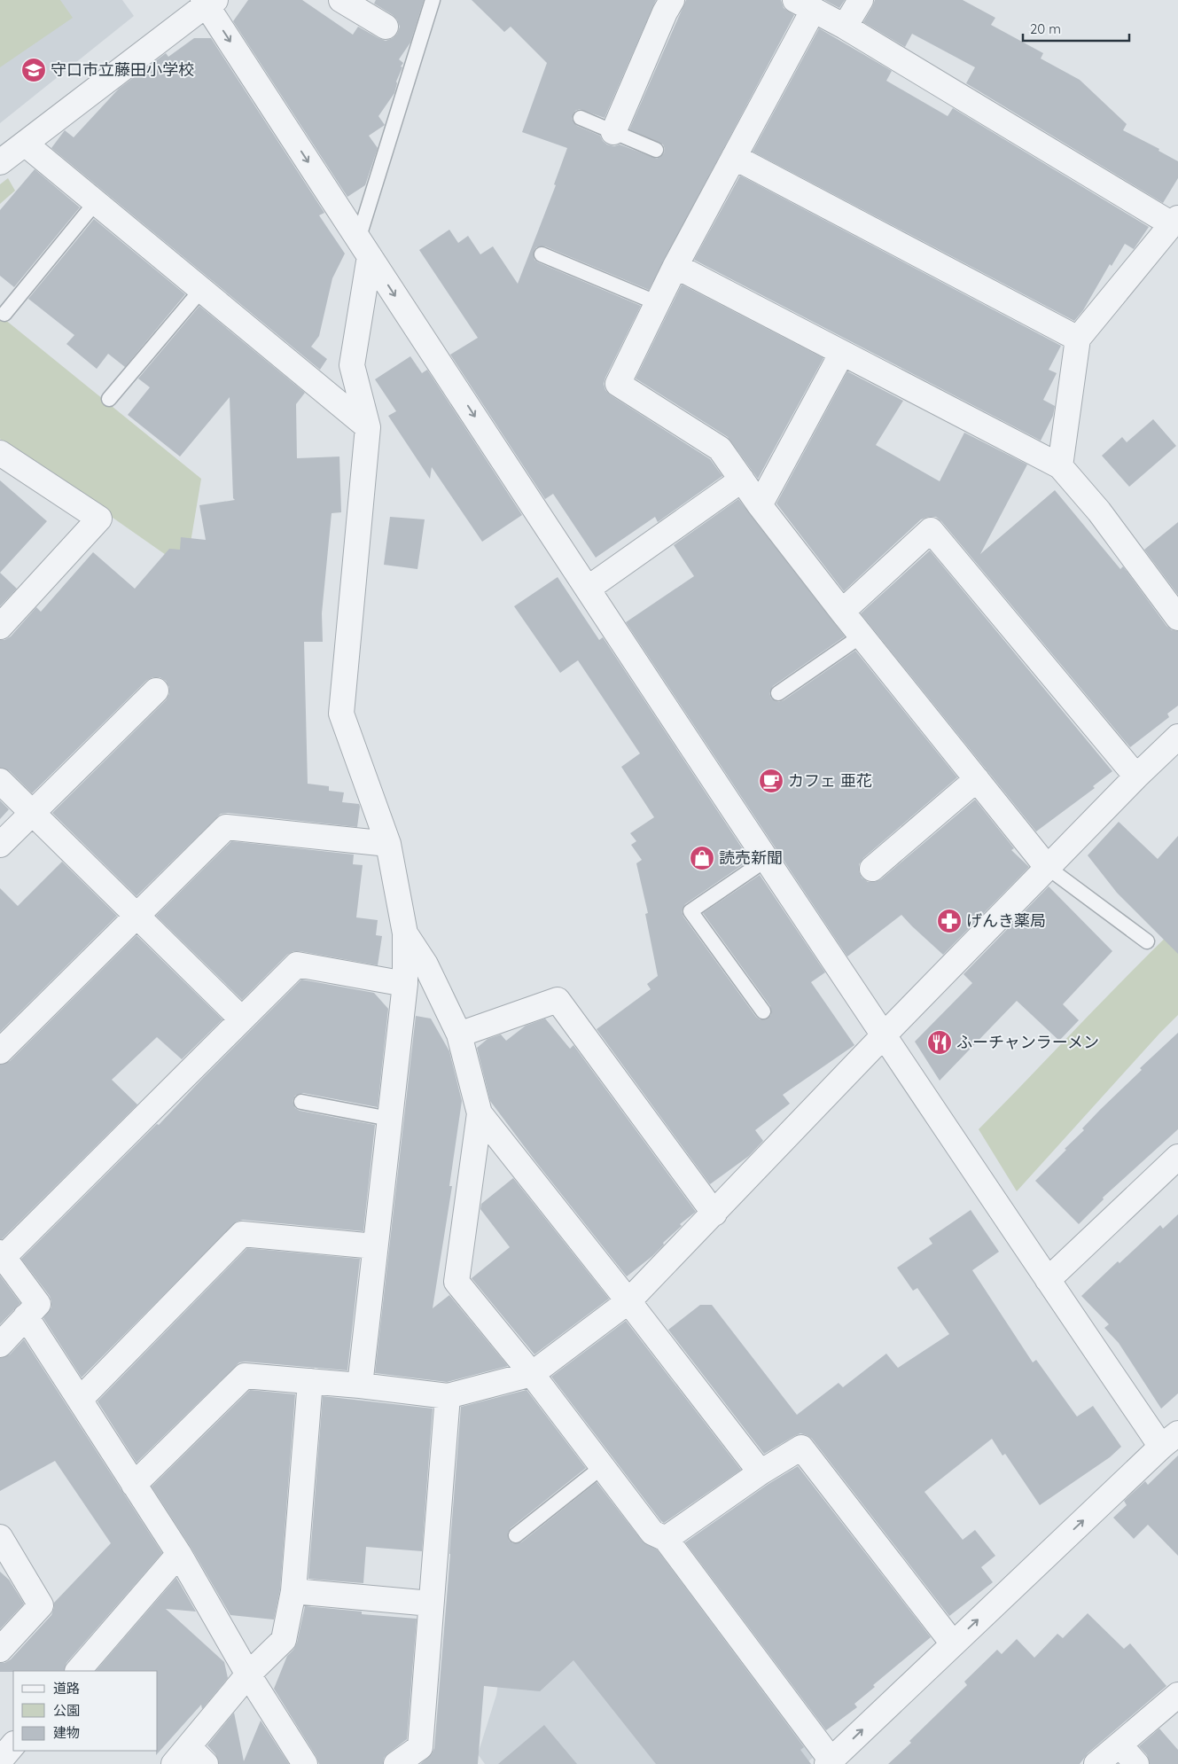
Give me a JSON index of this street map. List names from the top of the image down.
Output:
{
  "places": {
    "school or university": ["守口市立藤田小学校"],
    "cafe": ["カフェ 亜花"],
    "shop": ["読売新聞"],
    "pharmacy": ["げんき薬局"],
    "restaurant": ["ふーチャンラーメン"]
  },
  "legend": ["道路", "公園", "建物"],
  "scale_bar": "20 m"
}
